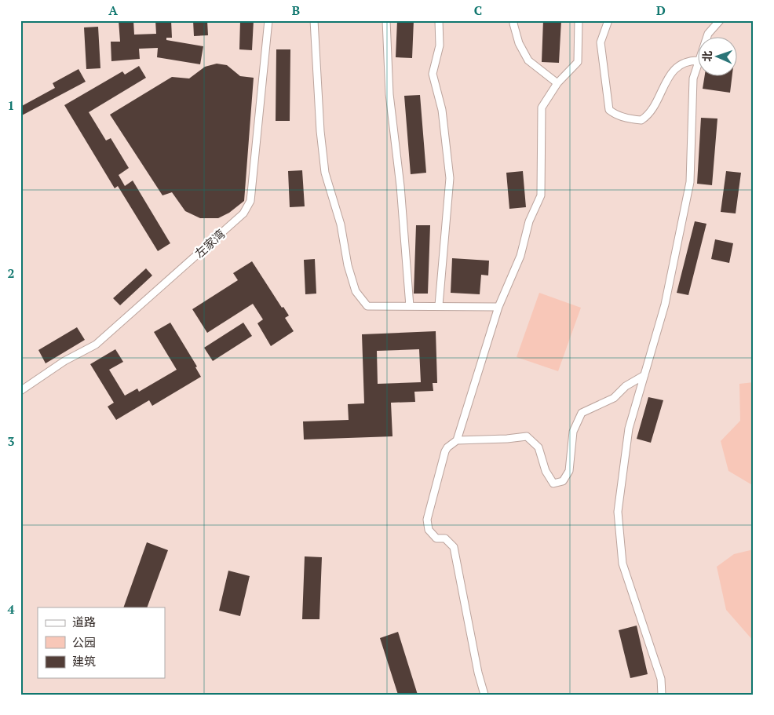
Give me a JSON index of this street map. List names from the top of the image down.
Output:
{
  "streets": {
    "street": ["左家湾"]
  },
  "legend": ["道路", "公园", "建筑"],
  "north": "left",
  "grid": {
    "columns": [
      "A",
      "B",
      "C",
      "D"
    ],
    "rows": [
      "1",
      "2",
      "3",
      "4"
    ]
  }
}
